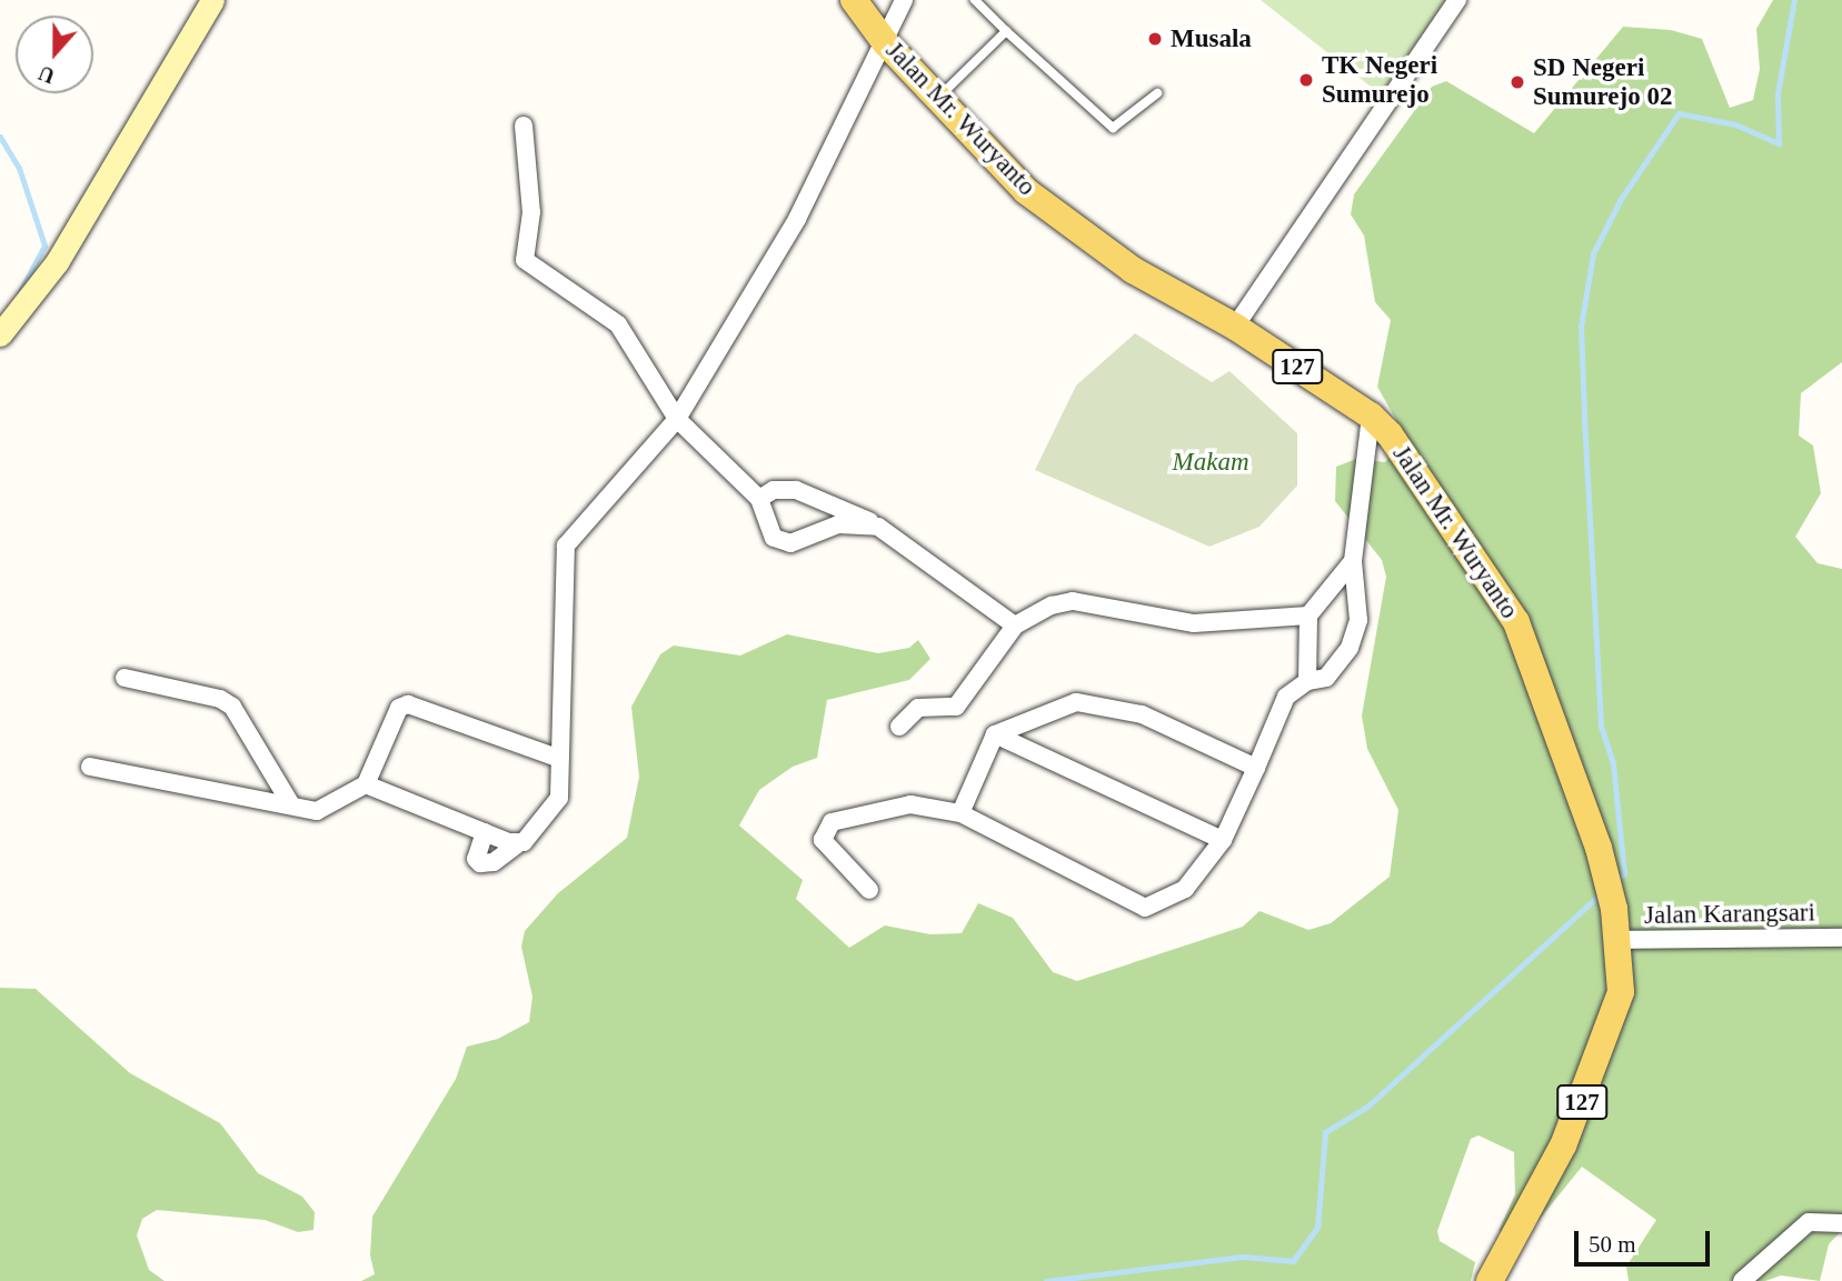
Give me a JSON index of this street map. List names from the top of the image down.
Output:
{
  "streets": {
    "main road": ["Jalan Mr. Wuryanto", "127"],
    "street": ["Jalan Karangsari"]
  },
  "crossings": [
    ["Jalan Mr. Wuryanto", "Jalan Karangsari"]
  ],
  "parks": ["Makam"],
  "places": ["Musala", "TK Negeri Sumurejo", "SD Negeri Sumurejo 02"],
  "scale_bar": "50 m",
  "north": "bottom"
}
